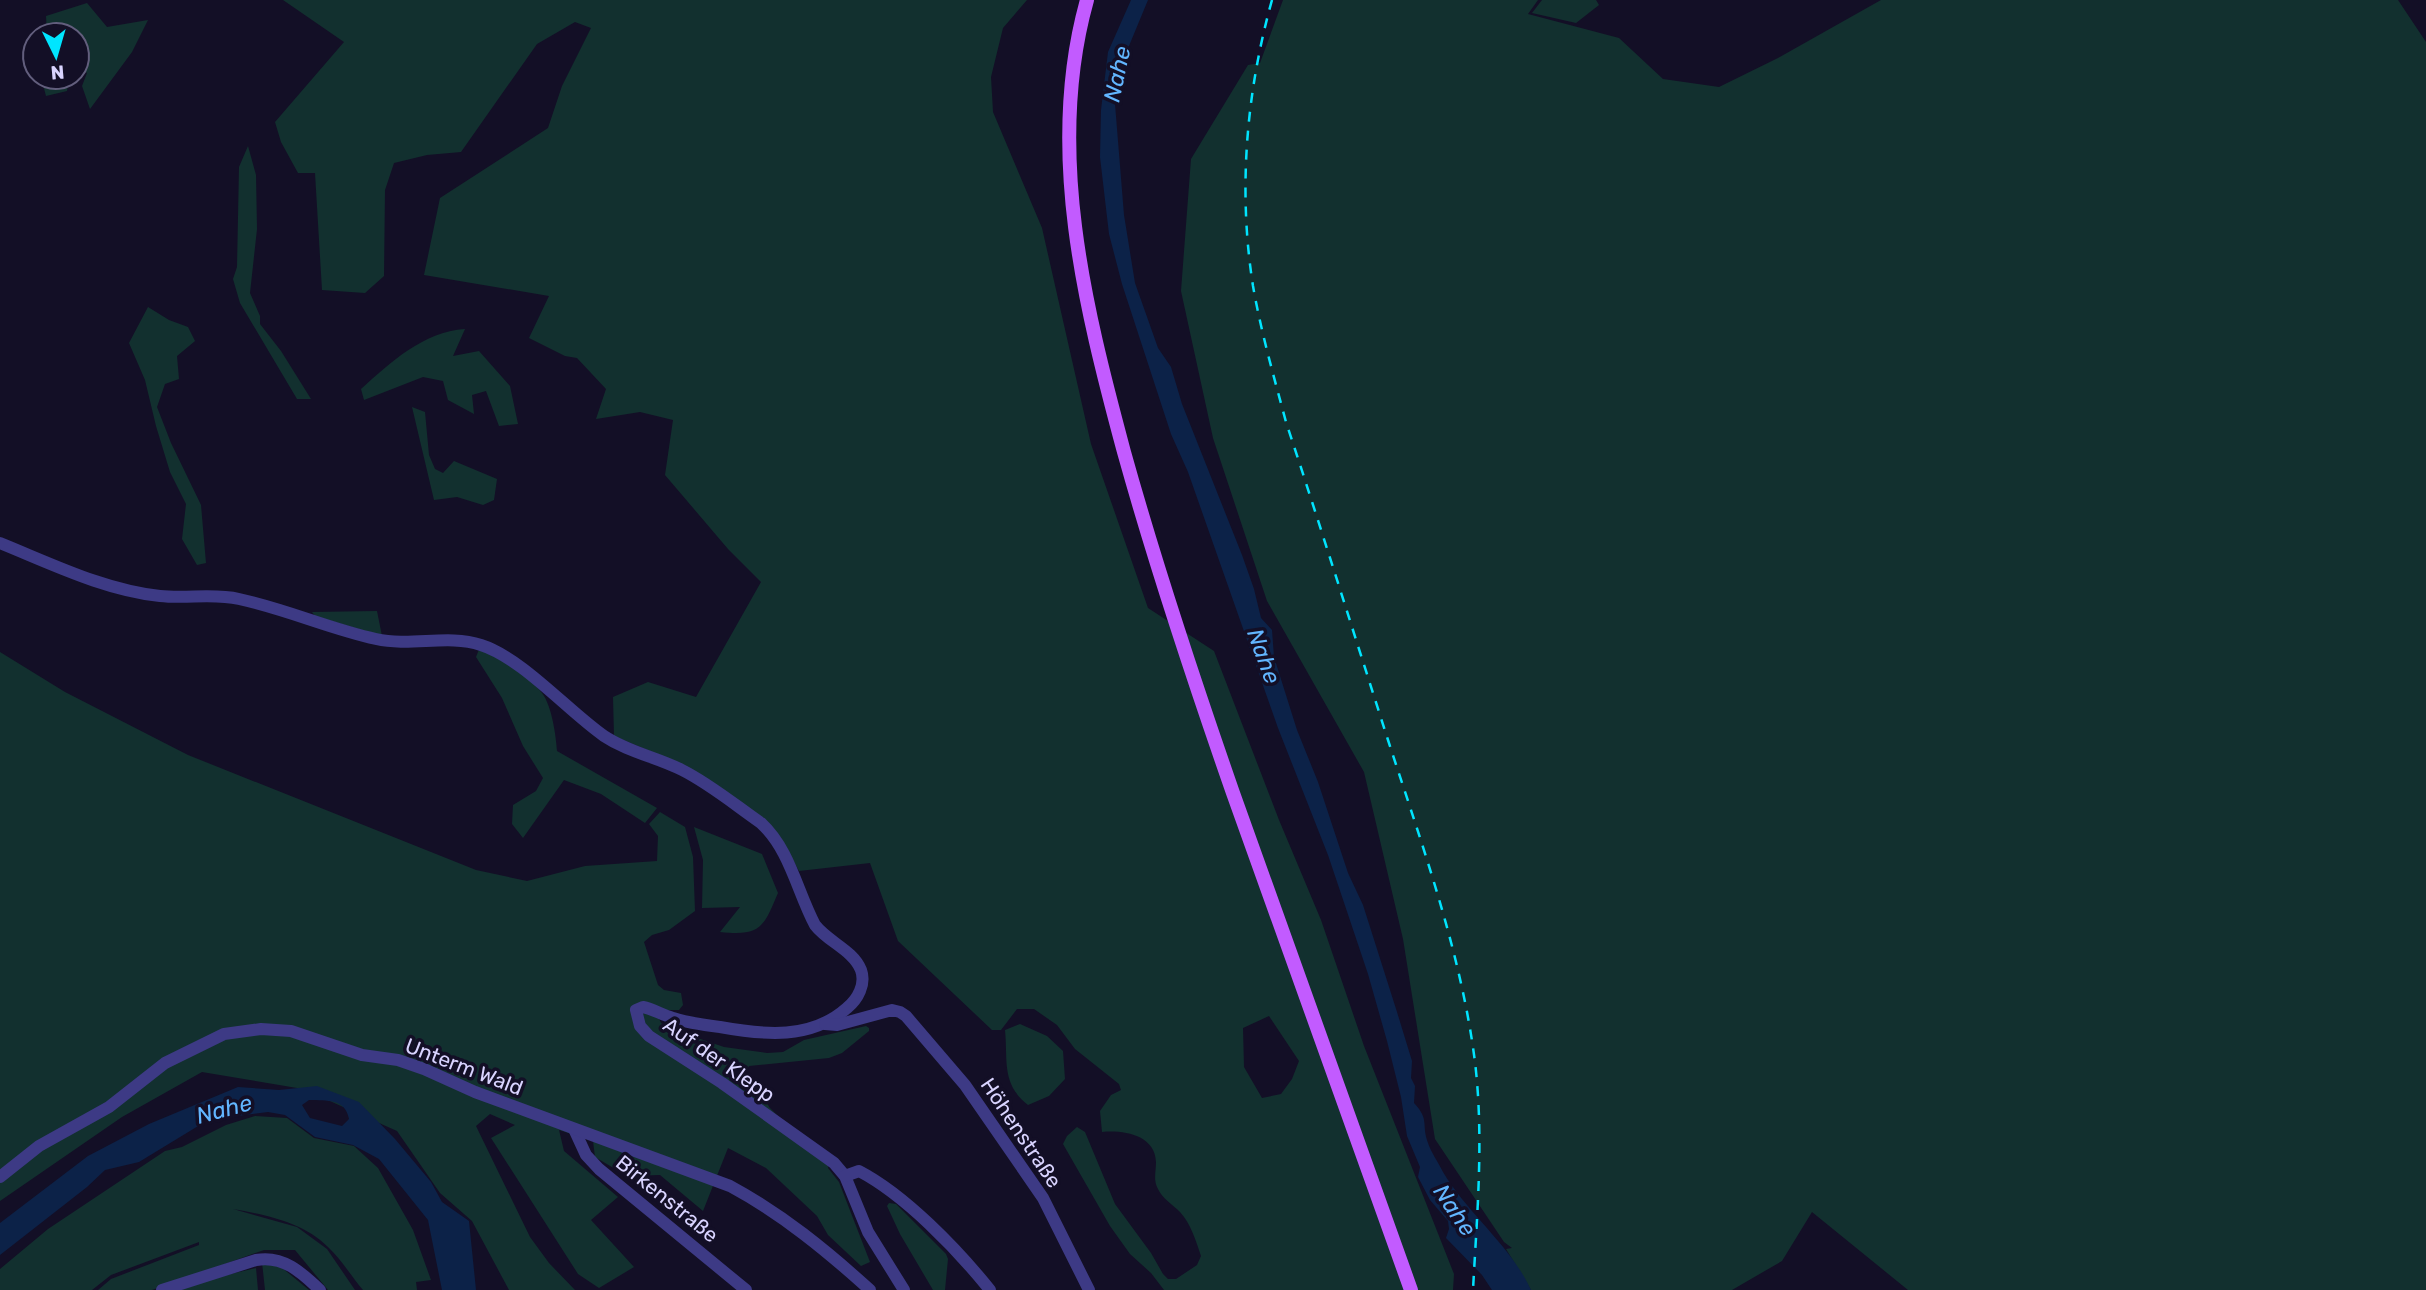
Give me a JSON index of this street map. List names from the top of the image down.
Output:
{
  "streets": {
    "street": [
      "Auf der Klepp",
      "Unterm Wald",
      "Höhenstraße",
      "Birkenstraße"
    ]
  },
  "crossings": [
    ["Auf der Klepp", "Höhenstraße"],
    ["Unterm Wald", "Birkenstraße"]
  ],
  "water": ["Nahe"],
  "north": "bottom"
}
